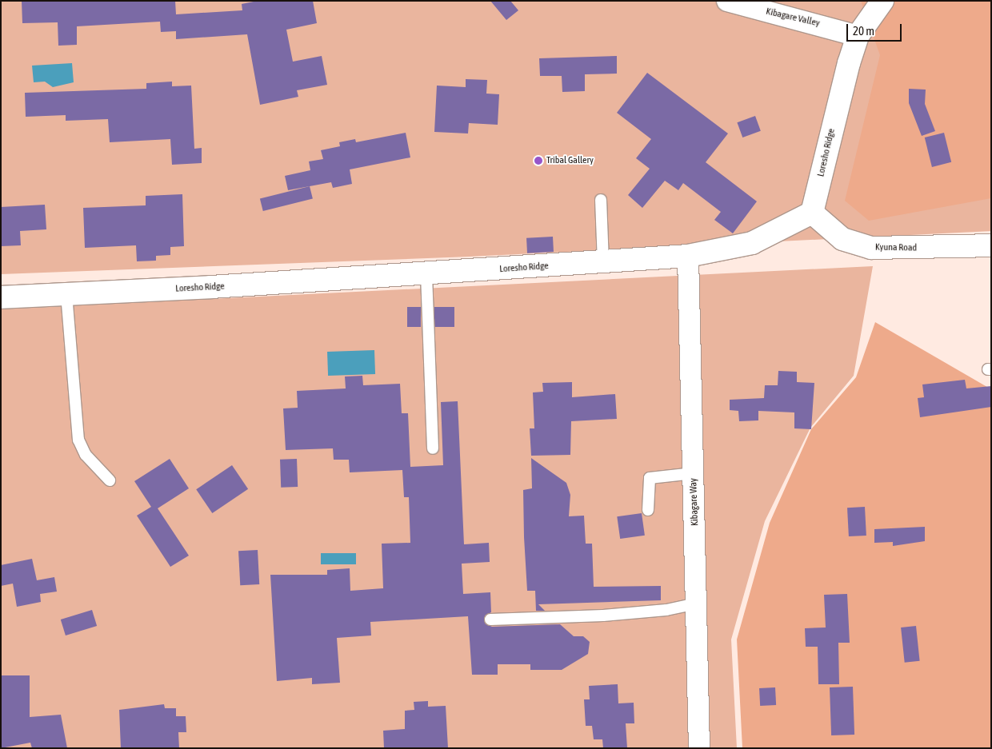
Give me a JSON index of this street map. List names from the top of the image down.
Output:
{
  "streets": {
    "main road": ["Loresho Ridge", "Kyuna Road"],
    "street": ["Kibagare Valley", "Kibagare Way"]
  },
  "crossings": [
    ["Kibagare Valley", "Loresho Ridge"],
    ["Loresho Ridge", "Kyuna Road"],
    ["Loresho Ridge", "Kibagare Way"]
  ],
  "places": ["Tribal Gallery"],
  "scale_bar": "20 m"
}
